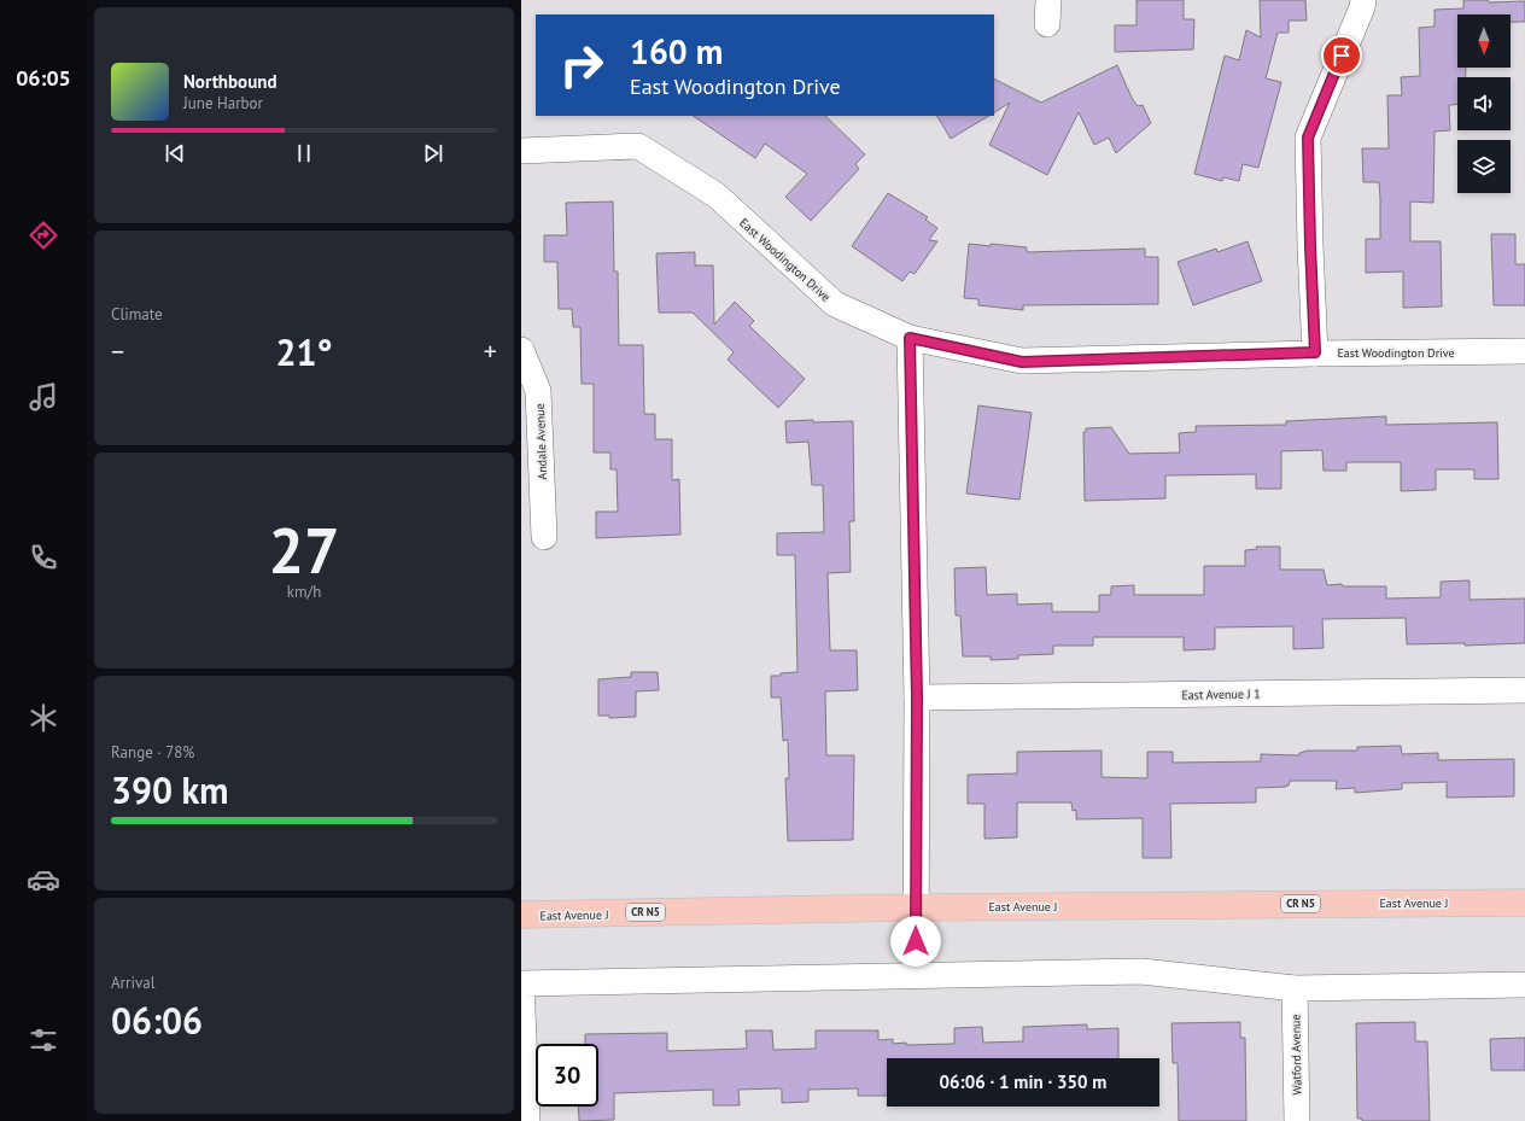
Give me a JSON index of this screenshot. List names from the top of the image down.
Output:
{
  "streets": {
    "main road": ["East Avenue J", "CR N5"],
    "street": [
      "East Woodington Drive",
      "Andale Avenue",
      "East Avenue J 1",
      "Watford Avenue"
    ]
  },
  "north": "bottom",
  "page": {
    "tabs": "06:05",
    "turn": ["160 m", "East Woodington Drive"],
    "song": ["Northbound", "June Harbor"],
    "tile": [
      "Climate",
      ["27", "km/h"],
      ["Range · 78%", "390 km"],
      ["Arrival", "06:06"]
    ],
    "heat": ["−", "21°", "+"],
    "limit": "30",
    "trip": "06:06 · 1 min · 350 m"
  }
}
